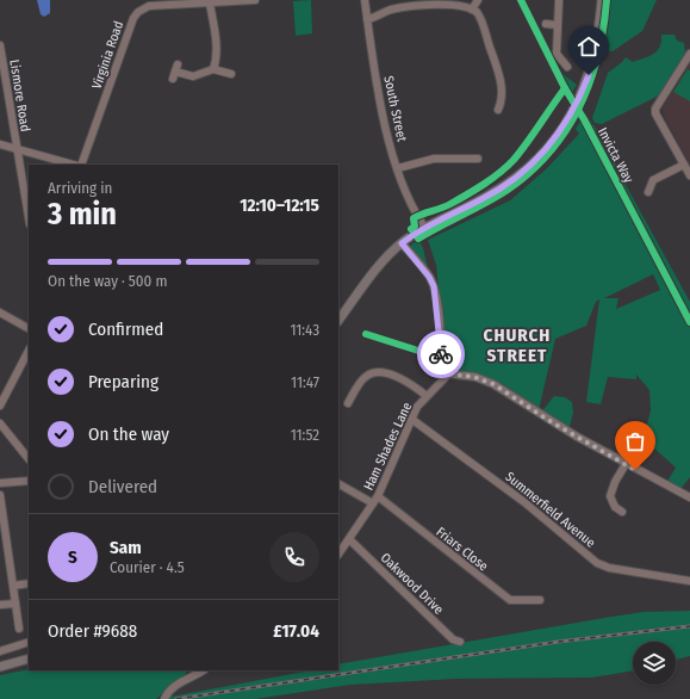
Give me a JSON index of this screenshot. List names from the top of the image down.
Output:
{
  "streets": {
    "street": [
      "Virginia Road",
      "Lismore Road",
      "South Street",
      "Ham Shades Lane",
      "Summerfield Avenue",
      "Friars Close",
      "Oakwood Drive"
    ],
    "cycle path": ["Invicta Way"]
  },
  "crossings": [
    ["Ham Shades Lane", "Summerfield Avenue"],
    ["Ham Shades Lane", "Friars Close"],
    ["Ham Shades Lane", "Oakwood Drive"]
  ],
  "districts": ["CHURCH STREET"],
  "page": {
    "heading": ["3 min", "Arriving in", "12:10–12:15"],
    "panel": [
      "Sam",
      "Courier · 4.5",
      "Order #9688",
      "£17.04"
    ],
    "bar": "On the way · 500 m",
    "list": [
      ["Confirmed", "11:43"],
      ["Preparing", "11:47"],
      ["On the way", "11:52"],
      "Delivered"
    ],
    "round": "S"
  }
}
